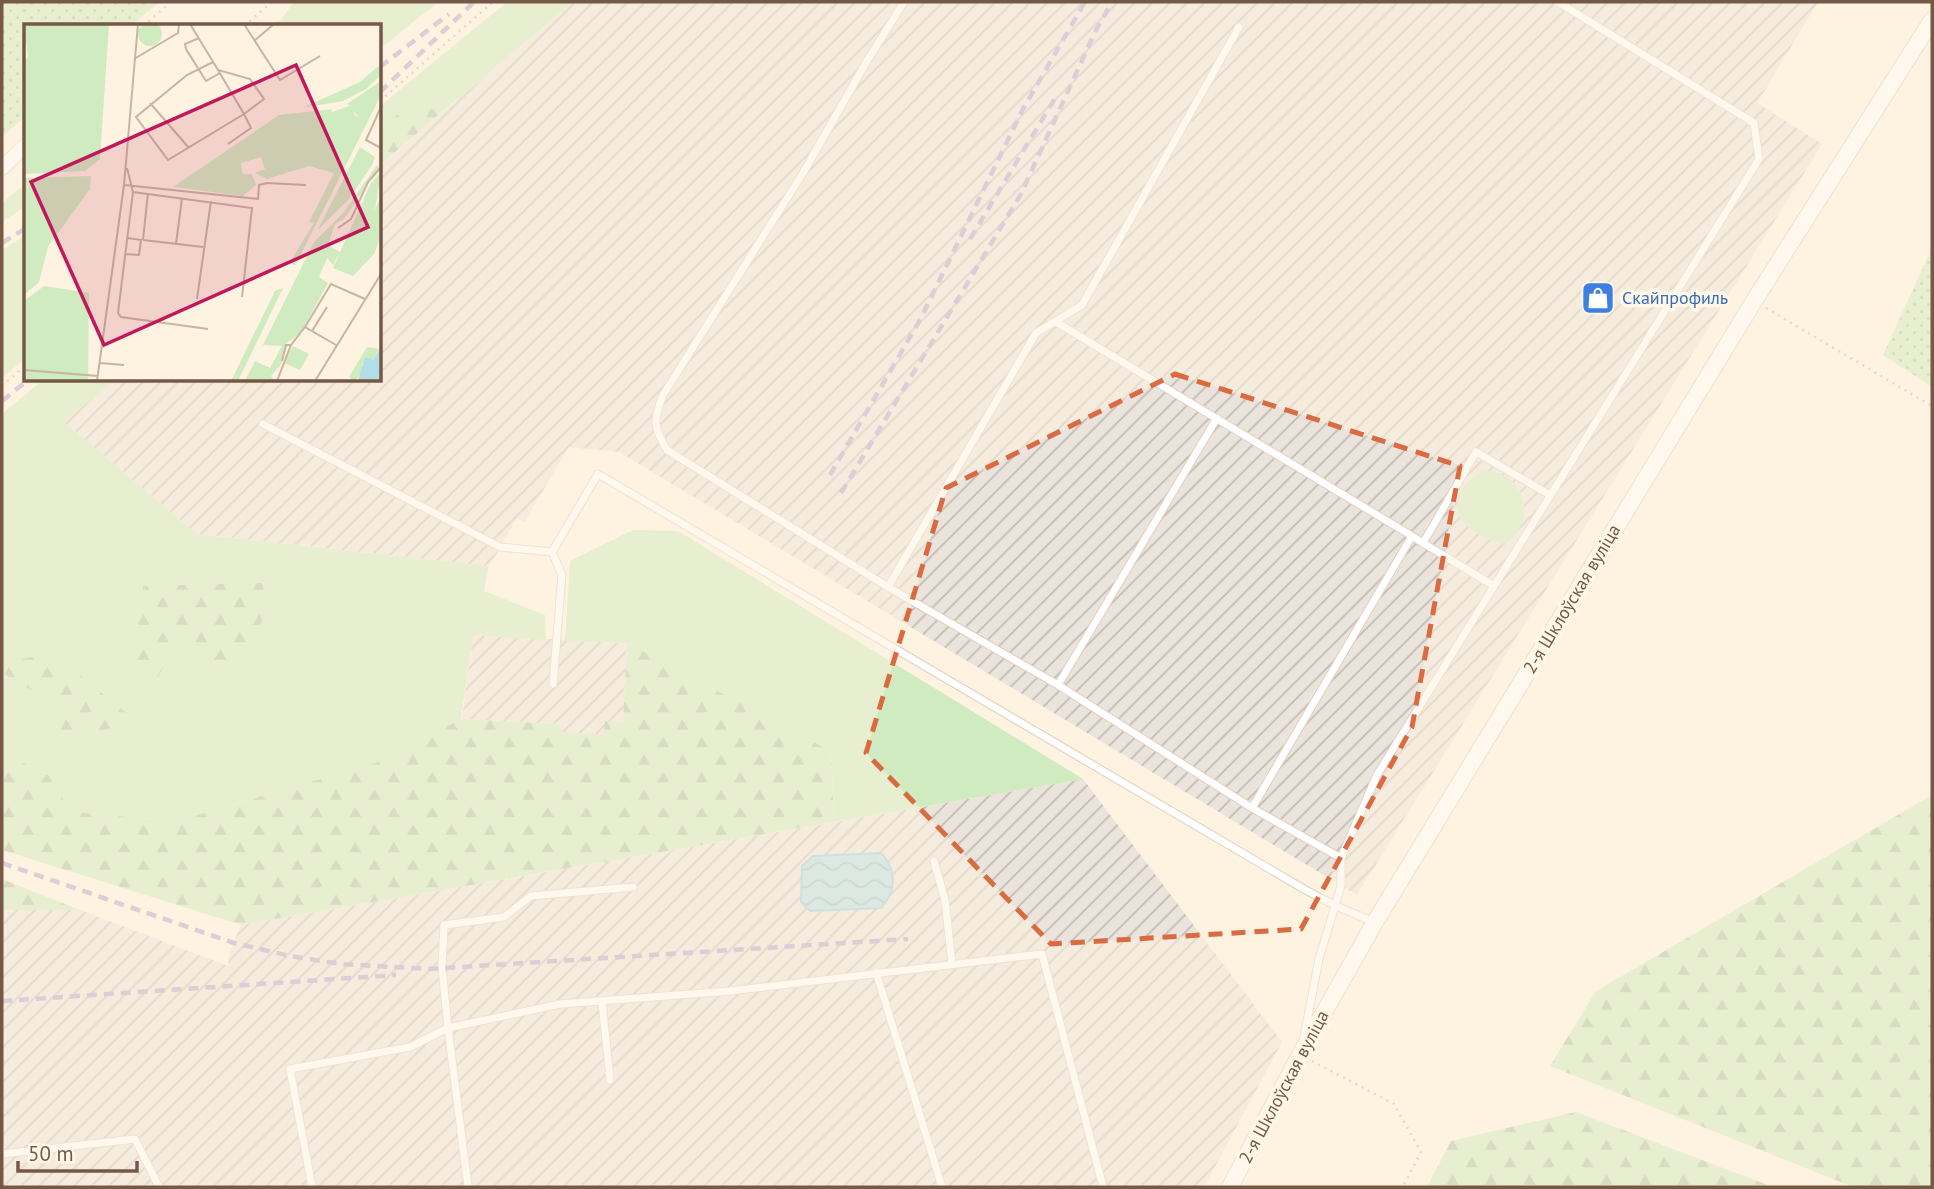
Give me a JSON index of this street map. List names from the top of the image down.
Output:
{
  "streets": {
    "street": ["2-я Шклоўская вуліца"]
  },
  "places": {
    "shop": ["Скайпрофиль"]
  },
  "scale_bar": "50 m"
}
